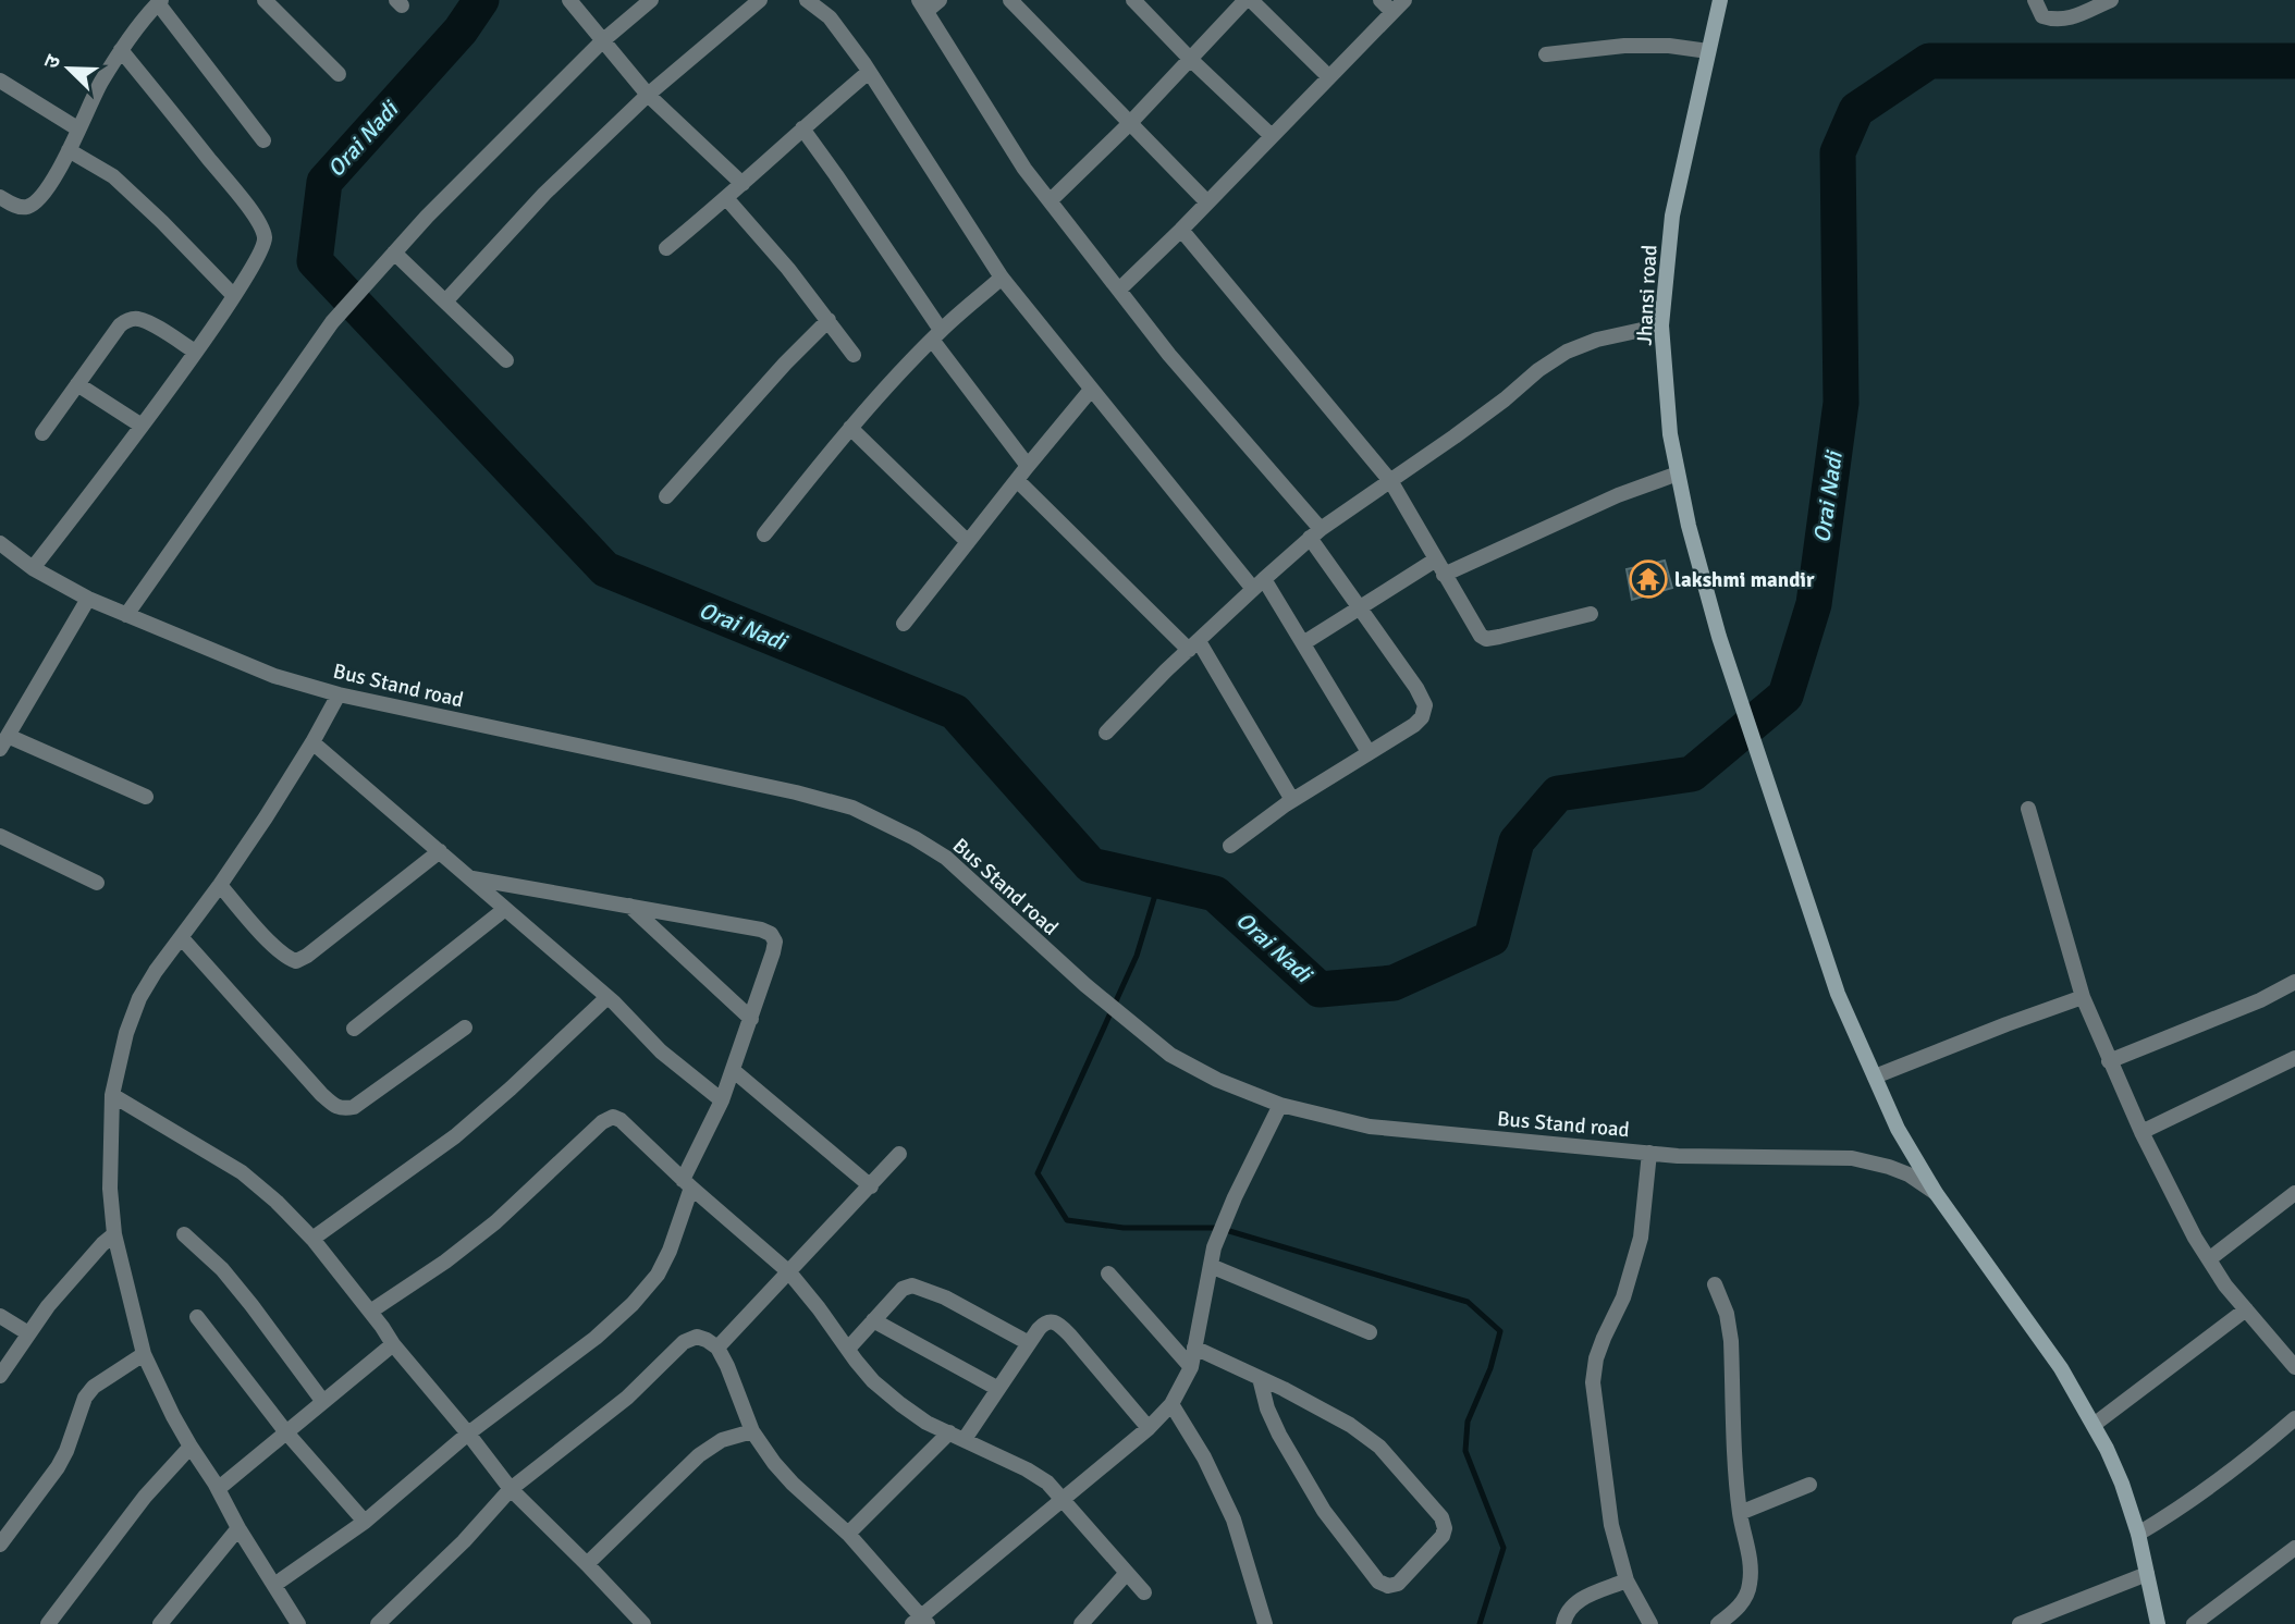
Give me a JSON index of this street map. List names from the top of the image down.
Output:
{
  "streets": {
    "street": ["Jhansi road", "Bus Stand road"]
  },
  "crossings": [
    ["Jhansi road", "Bus Stand road"]
  ],
  "water": ["Orai Nadi"],
  "places": {
    "temple": ["lakshmi mandir"]
  },
  "north": "top left"
}
